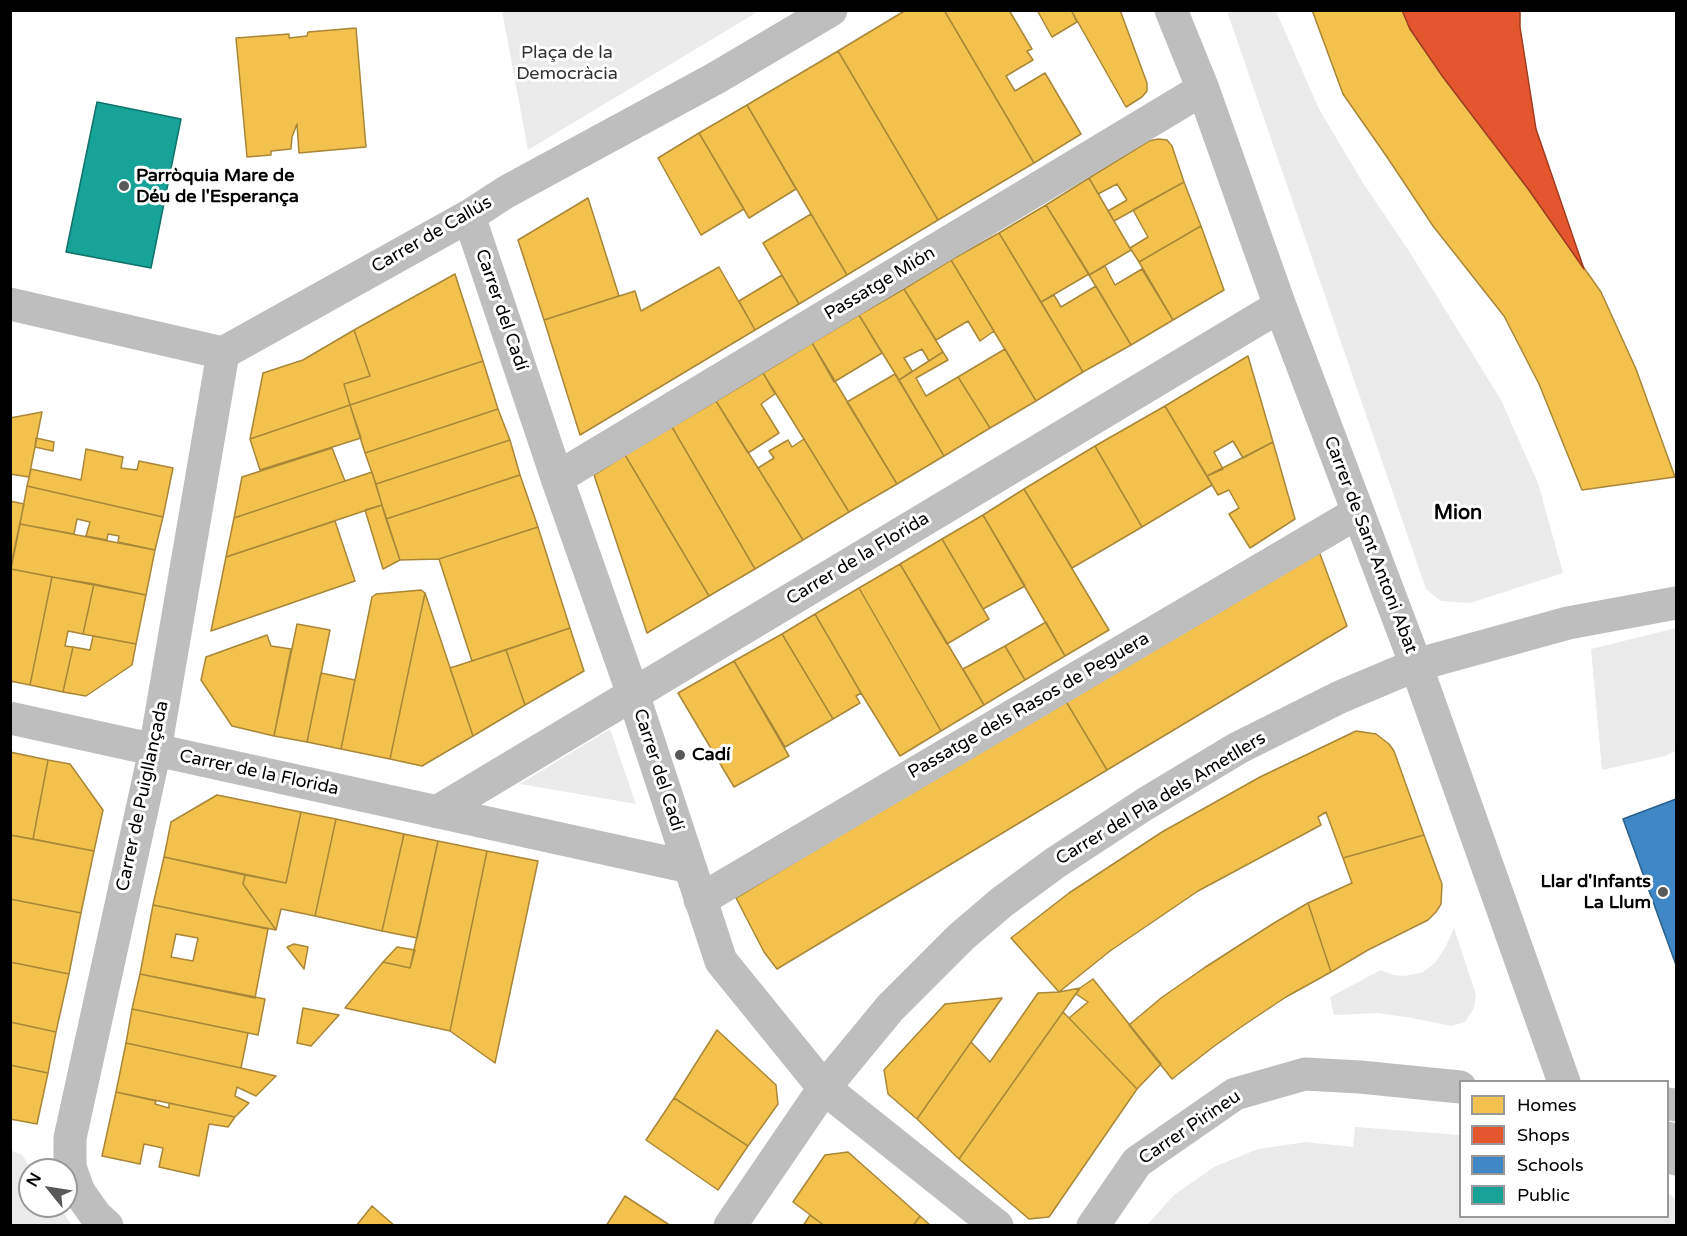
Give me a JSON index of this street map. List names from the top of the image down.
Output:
{
  "streets": {
    "street": [
      "Carrer de Callús",
      "Passatge Mión",
      "Carrer del Cadí",
      "Carrer de Sant Antoni Abat",
      "Carrer de la Florida",
      "Passatge dels Rasos de Peguera",
      "Carrer de Puigllançada",
      "Carrer del Pla dels Ametllers",
      "Carrer Pirineu"
    ]
  },
  "crossings": [
    ["Carrer de Callús", "Carrer del Cadí"],
    ["Carrer de Callús", "Carrer de Puigllançada"],
    ["Passatge Mión", "Carrer del Cadí"],
    ["Passatge Mión", "Carrer de Sant Antoni Abat"],
    ["Carrer del Cadí", "Carrer de la Florida"],
    ["Carrer del Cadí", "Passatge dels Rasos de Peguera"],
    ["Carrer del Cadí", "Carrer del Pla dels Ametllers"],
    ["Carrer de Sant Antoni Abat", "Carrer de la Florida"],
    ["Carrer de Sant Antoni Abat", "Passatge dels Rasos de Peguera"],
    ["Carrer de Sant Antoni Abat", "Carrer del Pla dels Ametllers"],
    ["Carrer de la Florida", "Carrer de Puigllançada"]
  ],
  "districts": ["Mion"],
  "parks": ["Plaça de la Democràcia"],
  "places": ["Parròquia Mare de Déu de l'Esperança", "Cadí", "Llar d'Infants La Llum"],
  "legend": [
    "Homes",
    "Shops",
    "Schools",
    "Public"
  ],
  "north": "top left"
}
